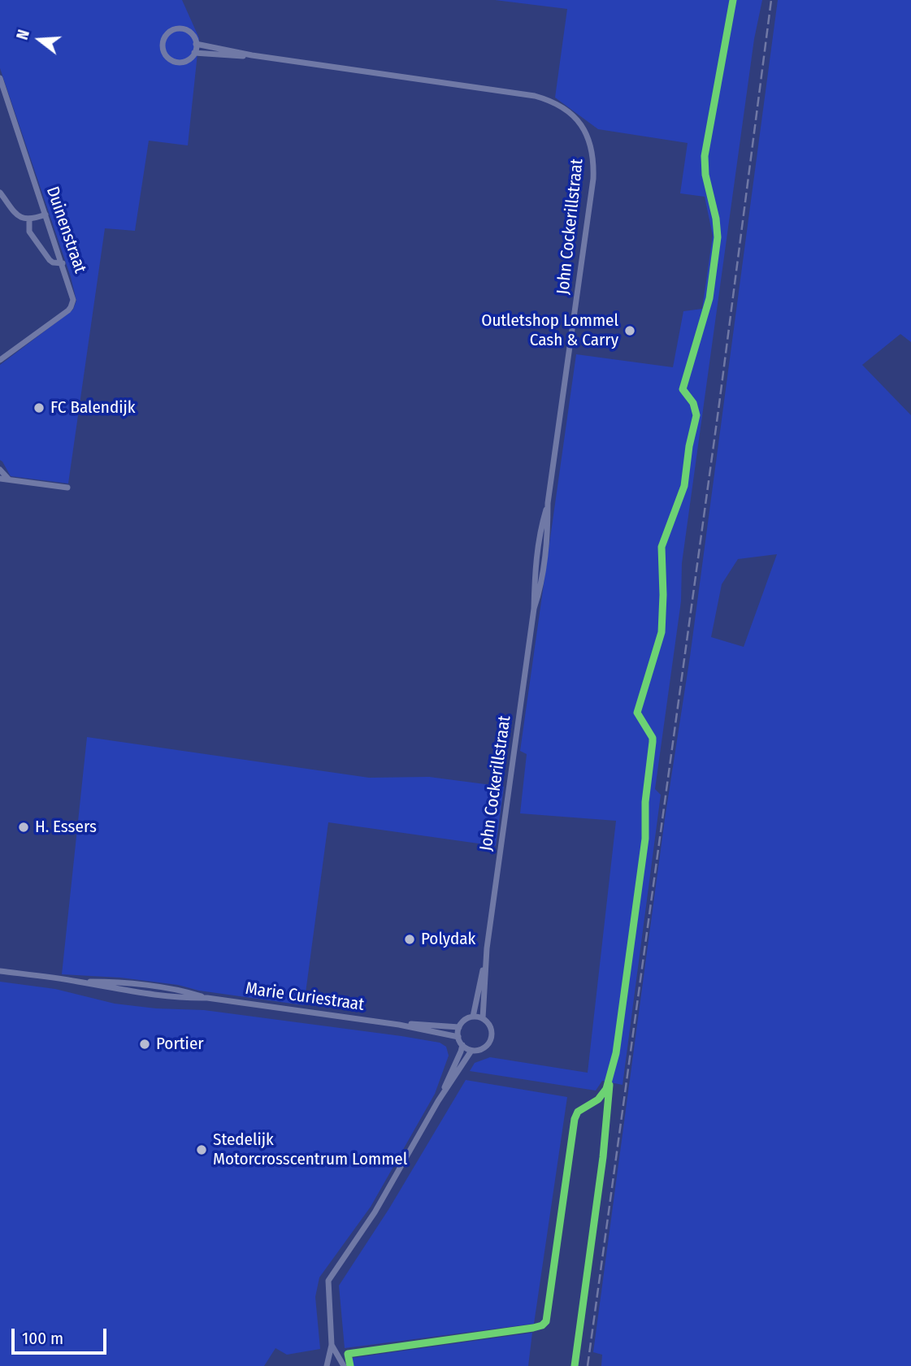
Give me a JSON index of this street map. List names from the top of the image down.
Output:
{
  "streets": {
    "street": ["John Cockerillstraat", "Duinenstraat", "Marie Curiestraat"]
  },
  "places": [
    "Outletshop Lommel Cash & Carry",
    "FC Balendijk",
    "H. Essers",
    "Polydak",
    "Portier",
    "Stedelijk Motorcrosscentrum Lommel"
  ],
  "scale_bar": "100 m",
  "north": "left"
}
